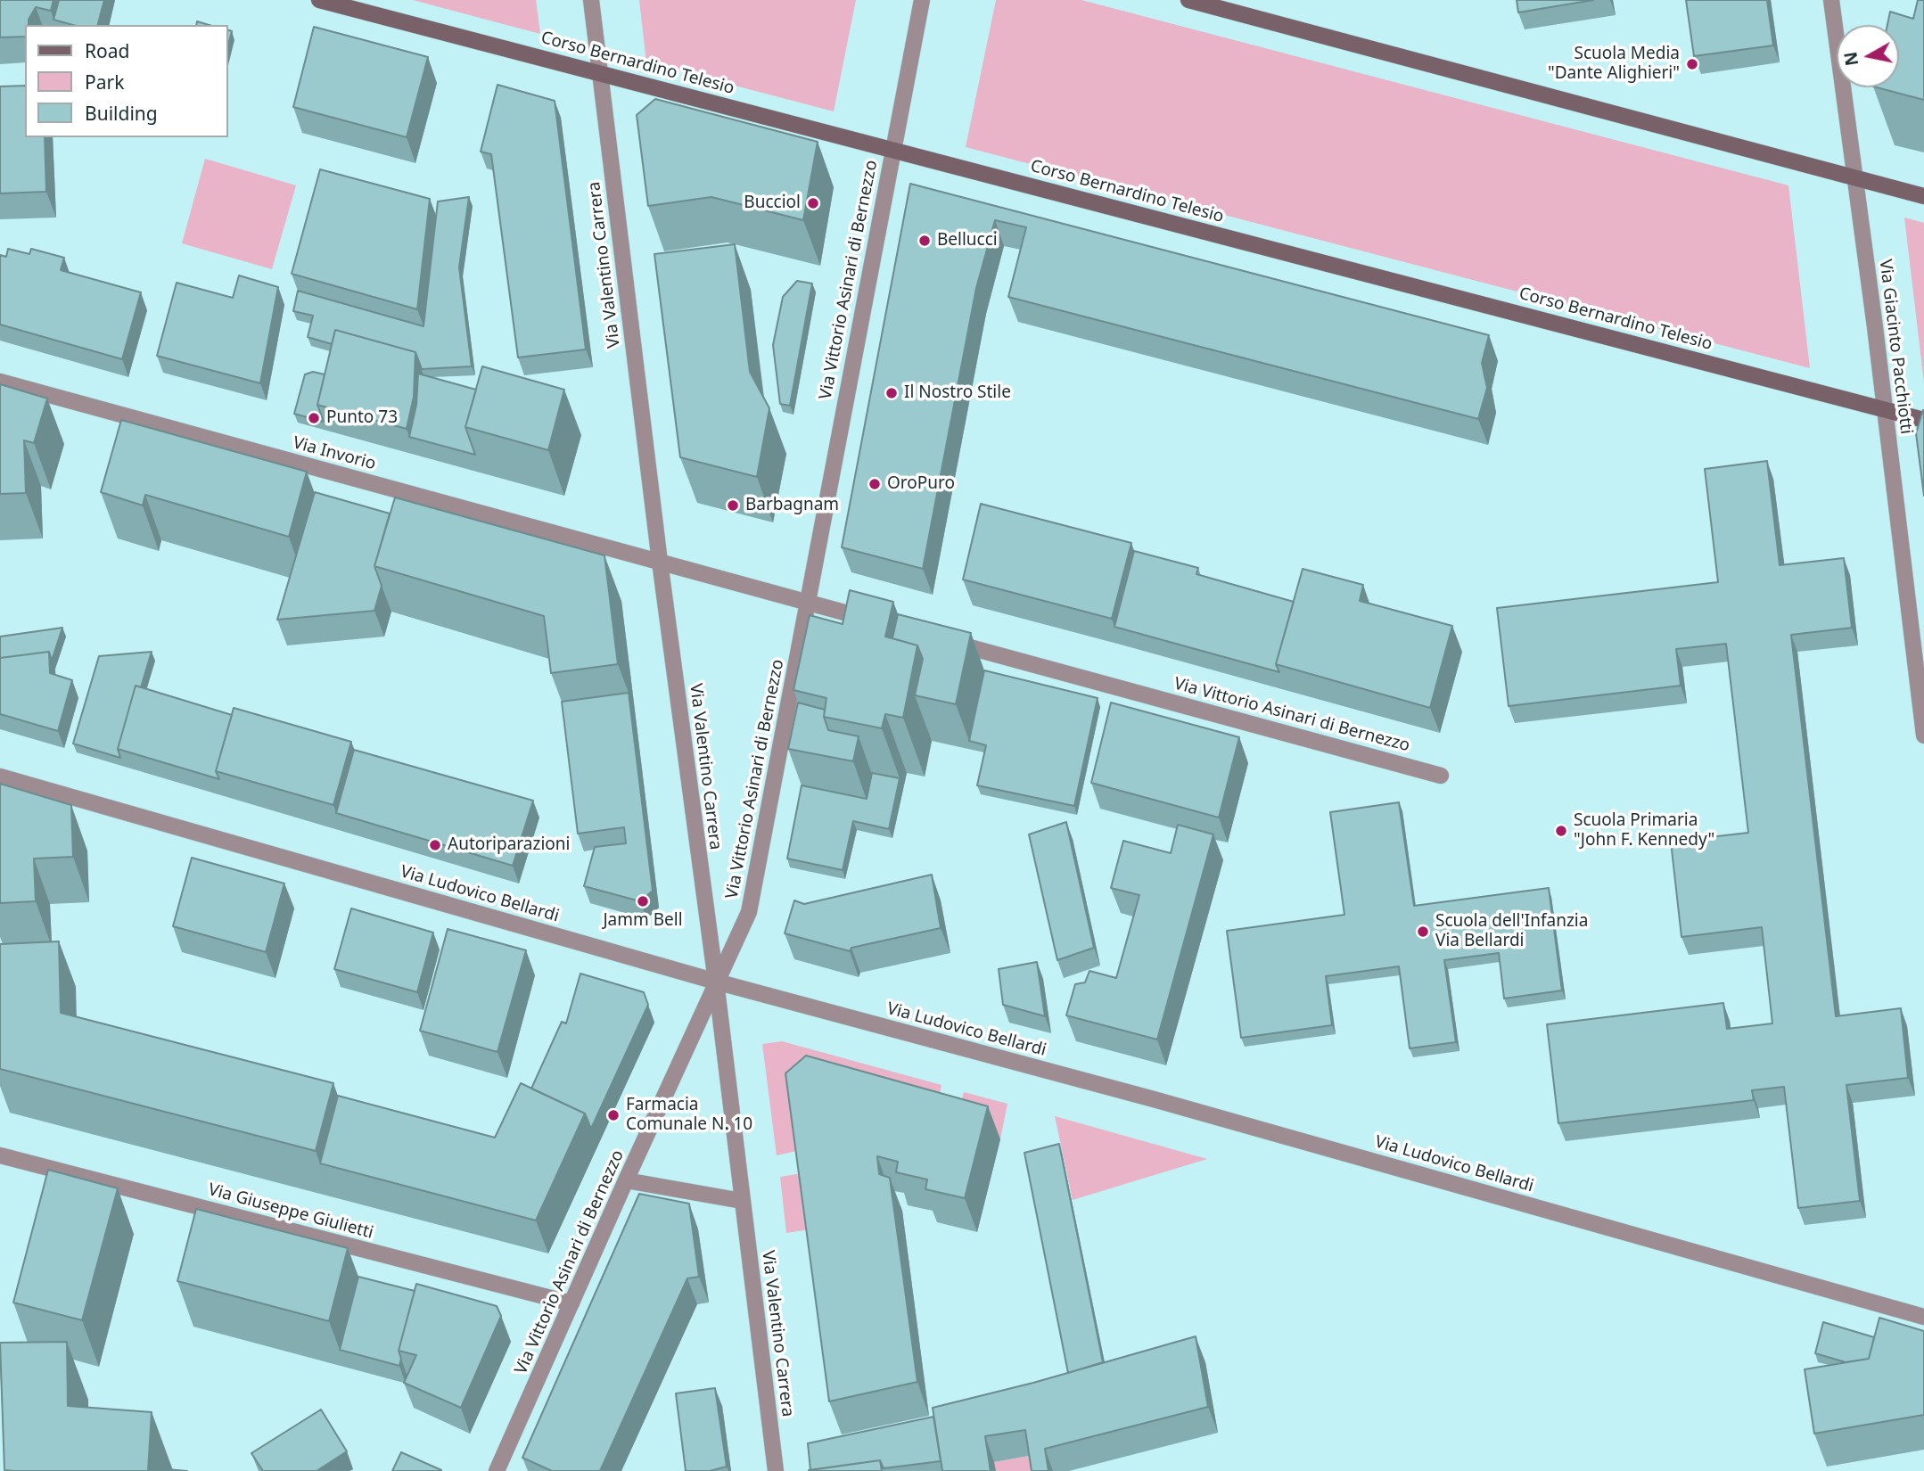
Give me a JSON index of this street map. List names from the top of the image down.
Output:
{
  "streets": {
    "street": [
      "Corso Bernardino Telesio",
      "Via Valentino Carrera",
      "Via Vittorio Asinari di Bernezzo",
      "Via Giacinto Pacchiotti",
      "Via Invorio",
      "Via Ludovico Bellardi",
      "Via Giuseppe Giulietti"
    ]
  },
  "crossings": [
    ["Corso Bernardino Telesio", "Via Valentino Carrera"],
    ["Corso Bernardino Telesio", "Via Vittorio Asinari di Bernezzo"],
    ["Corso Bernardino Telesio", "Via Giacinto Pacchiotti"],
    ["Via Valentino Carrera", "Via Vittorio Asinari di Bernezzo"],
    ["Via Valentino Carrera", "Via Invorio"],
    ["Via Valentino Carrera", "Via Ludovico Bellardi"],
    ["Via Vittorio Asinari di Bernezzo", "Via Ludovico Bellardi"],
    ["Via Vittorio Asinari di Bernezzo", "Via Giuseppe Giulietti"]
  ],
  "places": [
    "Scuola Media \"Dante Alighieri\"",
    "Bucciol",
    "Bellucci",
    "Il Nostro Stile",
    "Punto 73",
    "OroPuro",
    "Barbagnam",
    "Scuola Primaria \"John F. Kennedy\"",
    "Autoriparazioni",
    "Jamm Bell",
    "Scuola dell'Infanzia Via Bellardi",
    "Farmacia Comunale N. 10"
  ],
  "legend": ["Road", "Park", "Building"],
  "north": "left"
}
